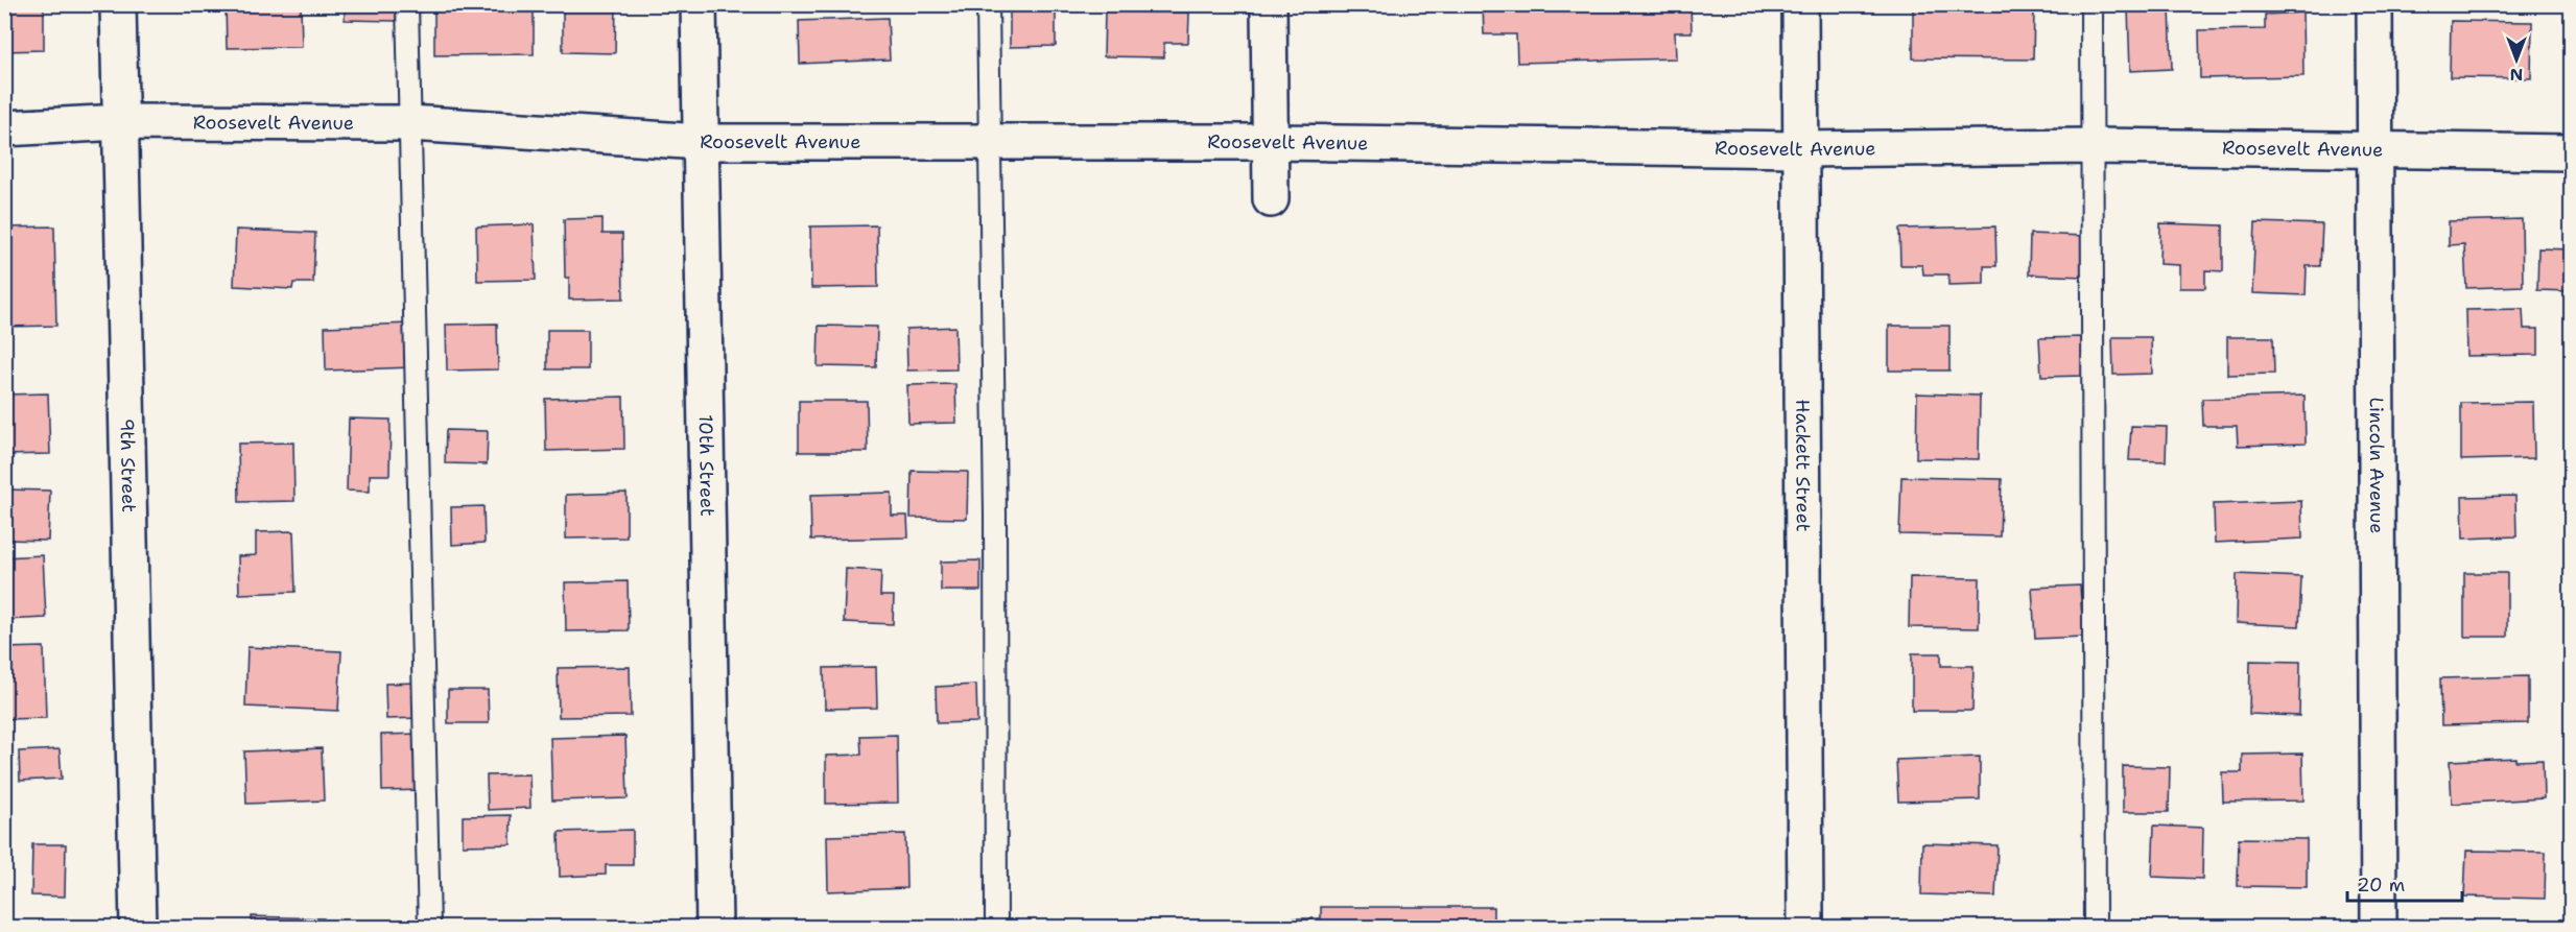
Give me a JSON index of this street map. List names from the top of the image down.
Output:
{
  "streets": {
    "street": [
      "Roosevelt Avenue",
      "10th Street",
      "Hackett Street",
      "Lincoln Avenue",
      "9th Street"
    ]
  },
  "crossings": [
    ["Roosevelt Avenue", "10th Street"],
    ["Roosevelt Avenue", "Hackett Street"],
    ["Roosevelt Avenue", "Lincoln Avenue"],
    ["Roosevelt Avenue", "9th Street"]
  ],
  "scale_bar": "20 m",
  "north": "bottom"
}
